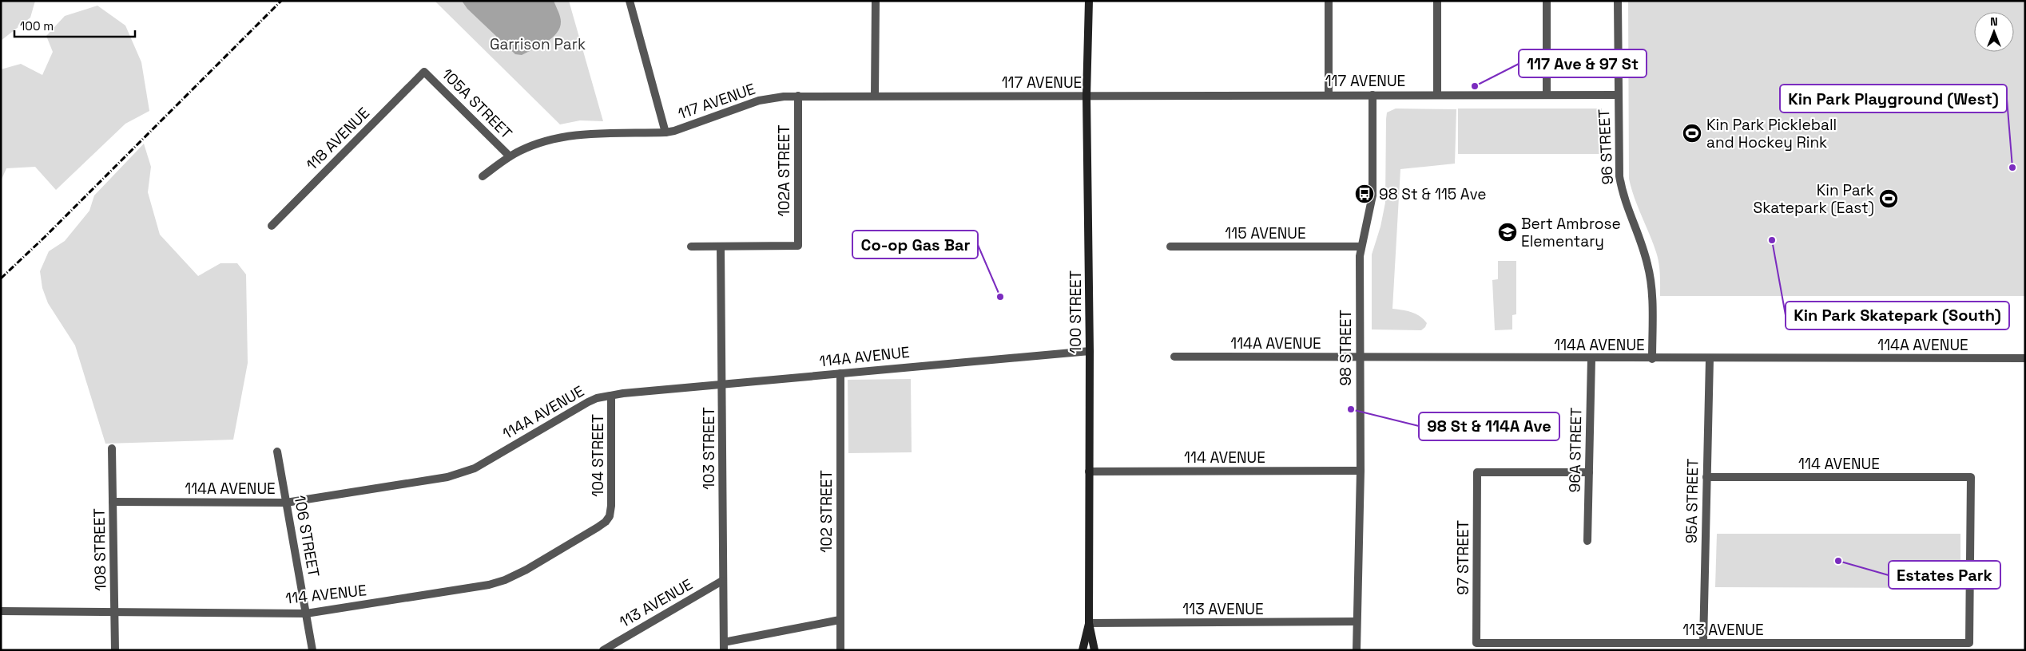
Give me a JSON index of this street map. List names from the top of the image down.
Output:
{
  "streets": {
    "main road": ["100 STREET"],
    "street": [
      "117 AVENUE",
      "105A STREET",
      "118 AVENUE",
      "96 STREET",
      "102A STREET",
      "115 AVENUE",
      "114A AVENUE",
      "98 STREET",
      "103 STREET",
      "96A STREET",
      "104 STREET",
      "114 AVENUE",
      "95A STREET",
      "102 STREET",
      "106 STREET",
      "108 STREET",
      "97 STREET",
      "113 AVENUE"
    ]
  },
  "crossings": [
    ["117 AVENUE", "105A STREET"],
    ["117 AVENUE", "96 STREET"],
    ["117 AVENUE", "102A STREET"],
    ["117 AVENUE", "100 STREET"],
    ["117 AVENUE", "98 STREET"],
    ["105A STREET", "118 AVENUE"],
    ["96 STREET", "114A AVENUE"],
    ["102A STREET", "103 STREET"],
    ["115 AVENUE", "98 STREET"],
    ["100 STREET", "114A AVENUE"],
    ["100 STREET", "114 AVENUE"],
    ["100 STREET", "113 AVENUE"],
    ["114A AVENUE", "98 STREET"],
    ["114A AVENUE", "103 STREET"],
    ["114A AVENUE", "96A STREET"],
    ["114A AVENUE", "104 STREET"],
    ["114A AVENUE", "95A STREET"],
    ["114A AVENUE", "102 STREET"],
    ["114A AVENUE", "106 STREET"],
    ["114A AVENUE", "108 STREET"],
    ["98 STREET", "114 AVENUE"],
    ["98 STREET", "113 AVENUE"],
    ["103 STREET", "113 AVENUE"],
    ["96A STREET", "97 STREET"],
    ["104 STREET", "114 AVENUE"],
    ["114 AVENUE", "95A STREET"],
    ["114 AVENUE", "106 STREET"],
    ["114 AVENUE", "108 STREET"],
    ["114 AVENUE", "113 AVENUE"],
    ["95A STREET", "113 AVENUE"],
    ["97 STREET", "113 AVENUE"]
  ],
  "parks": ["Garrison Park"],
  "places": {
    "other": [
      "117 Ave & 97 St",
      "Kin Park Playground (West)",
      "Kin Park Skatepark (South)",
      "Co-op Gas Bar",
      "98 St & 114A Ave",
      "Estates Park"
    ],
    "sports": ["Kin Park Pickleball and Hockey Rink", "Kin Park Skatepark (East)"],
    "bus stop": ["98 St & 115 Ave"],
    "school or university": ["Bert Ambrose Elementary"]
  },
  "scale_bar": "100 m",
  "north": "top"
}
